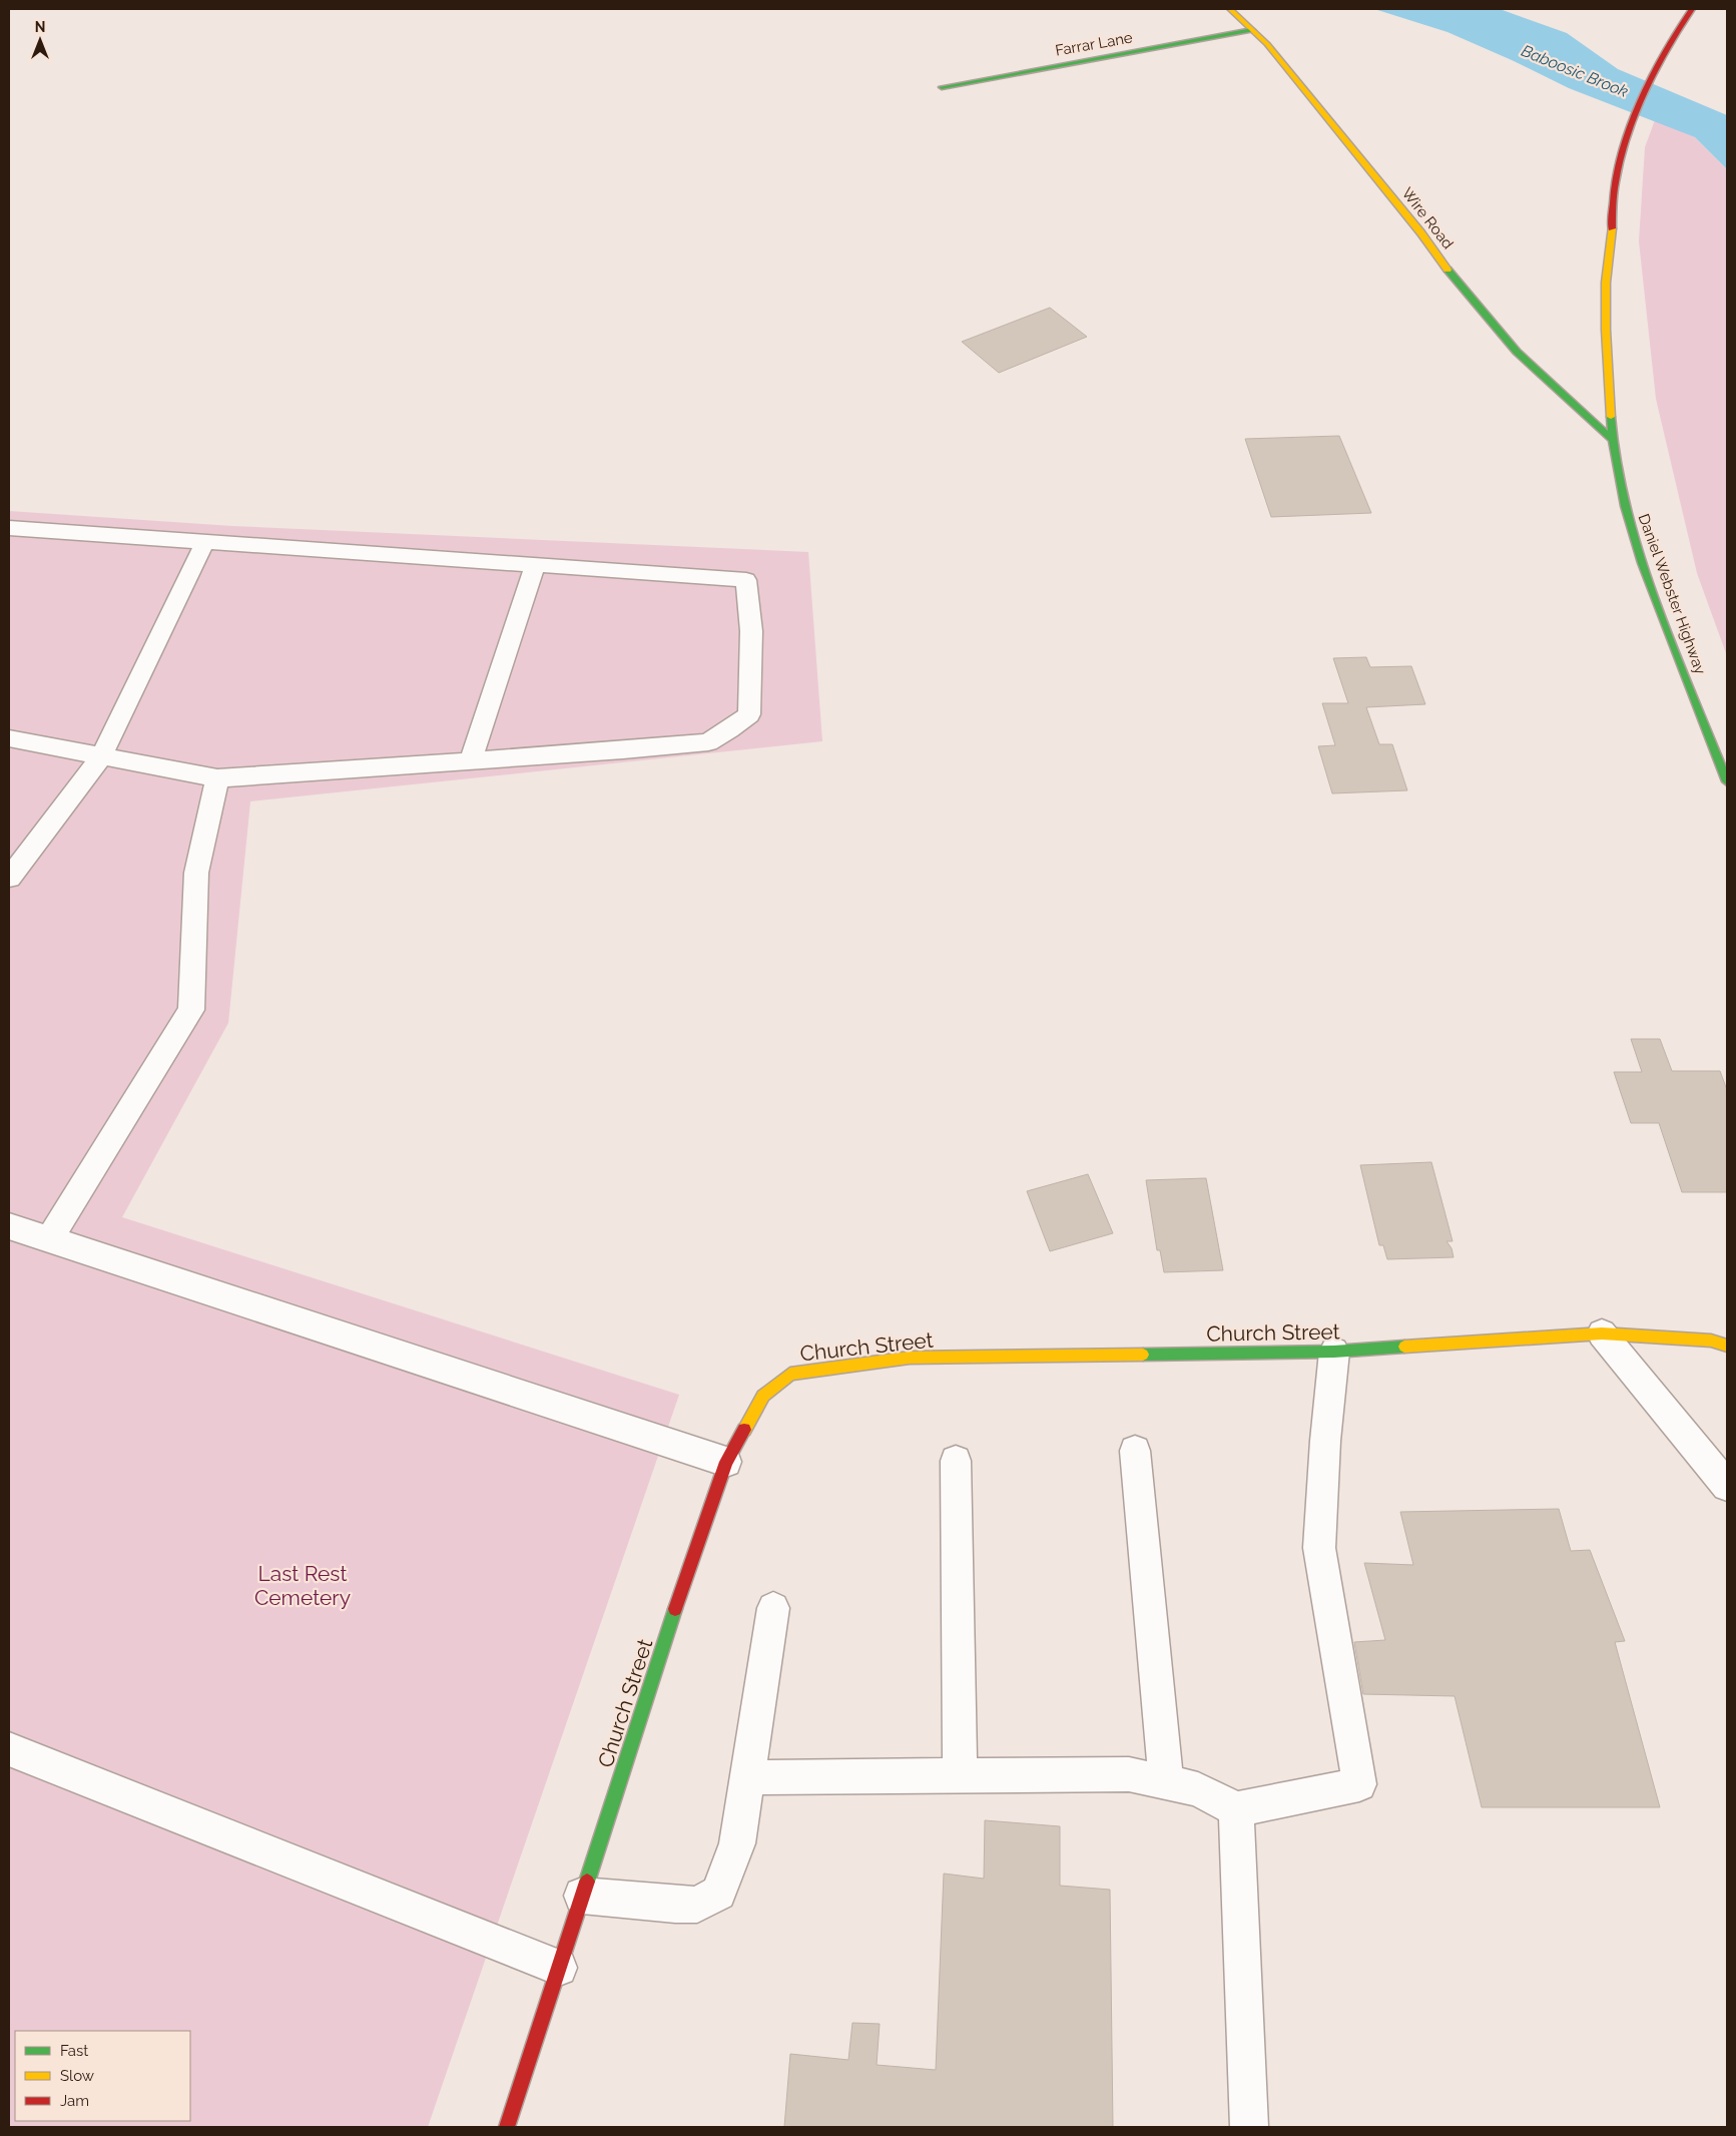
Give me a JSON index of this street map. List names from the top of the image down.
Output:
{
  "streets": {
    "street": [
      "Farrar Lane",
      "Wire Road",
      "Daniel Webster Highway",
      "Church Street"
    ]
  },
  "crossings": [
    ["Farrar Lane", "Wire Road"],
    ["Wire Road", "Daniel Webster Highway"]
  ],
  "water": ["Baboosic Brook"],
  "parks": ["Last Rest Cemetery"],
  "legend": ["Fast", "Slow", "Jam"],
  "north": "top"
}
